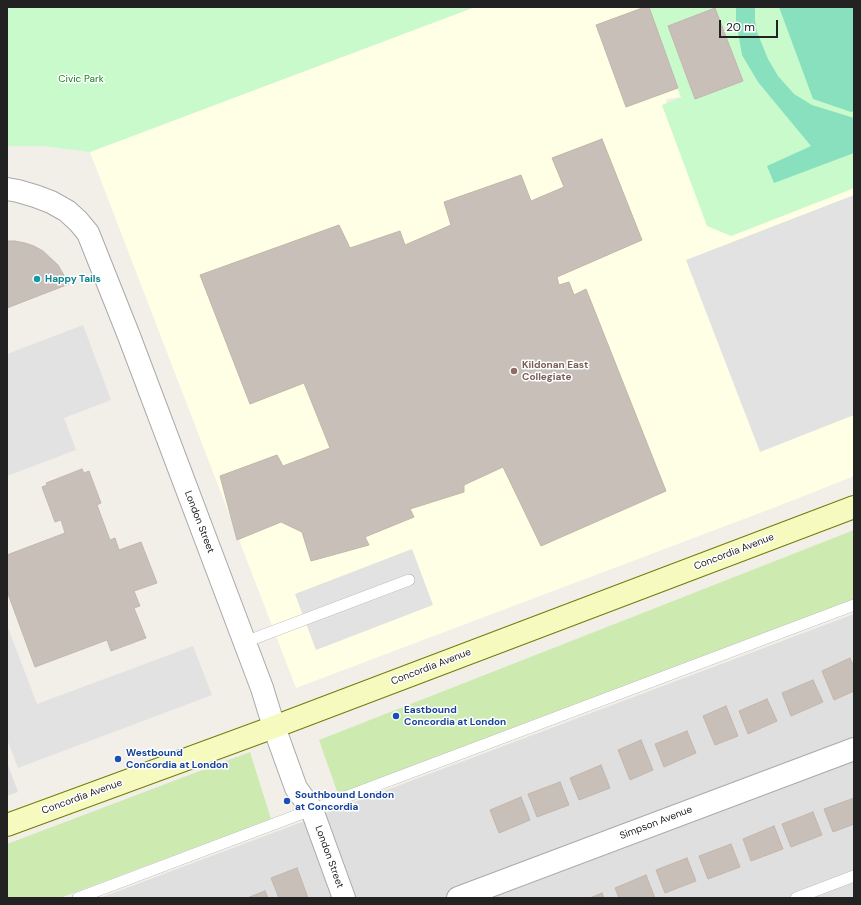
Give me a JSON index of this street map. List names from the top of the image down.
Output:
{
  "streets": {
    "main road": ["Concordia Avenue"],
    "street": ["London Street", "Simpson Avenue"]
  },
  "crossings": [
    ["London Street", "Concordia Avenue"]
  ],
  "parks": ["Civic Park"],
  "places": [
    "Happy Tails",
    "Kildonan East Collegiate",
    "Eastbound Concordia at London",
    "Westbound Concordia at London",
    "Southbound London at Concordia"
  ],
  "scale_bar": "20 m"
}
